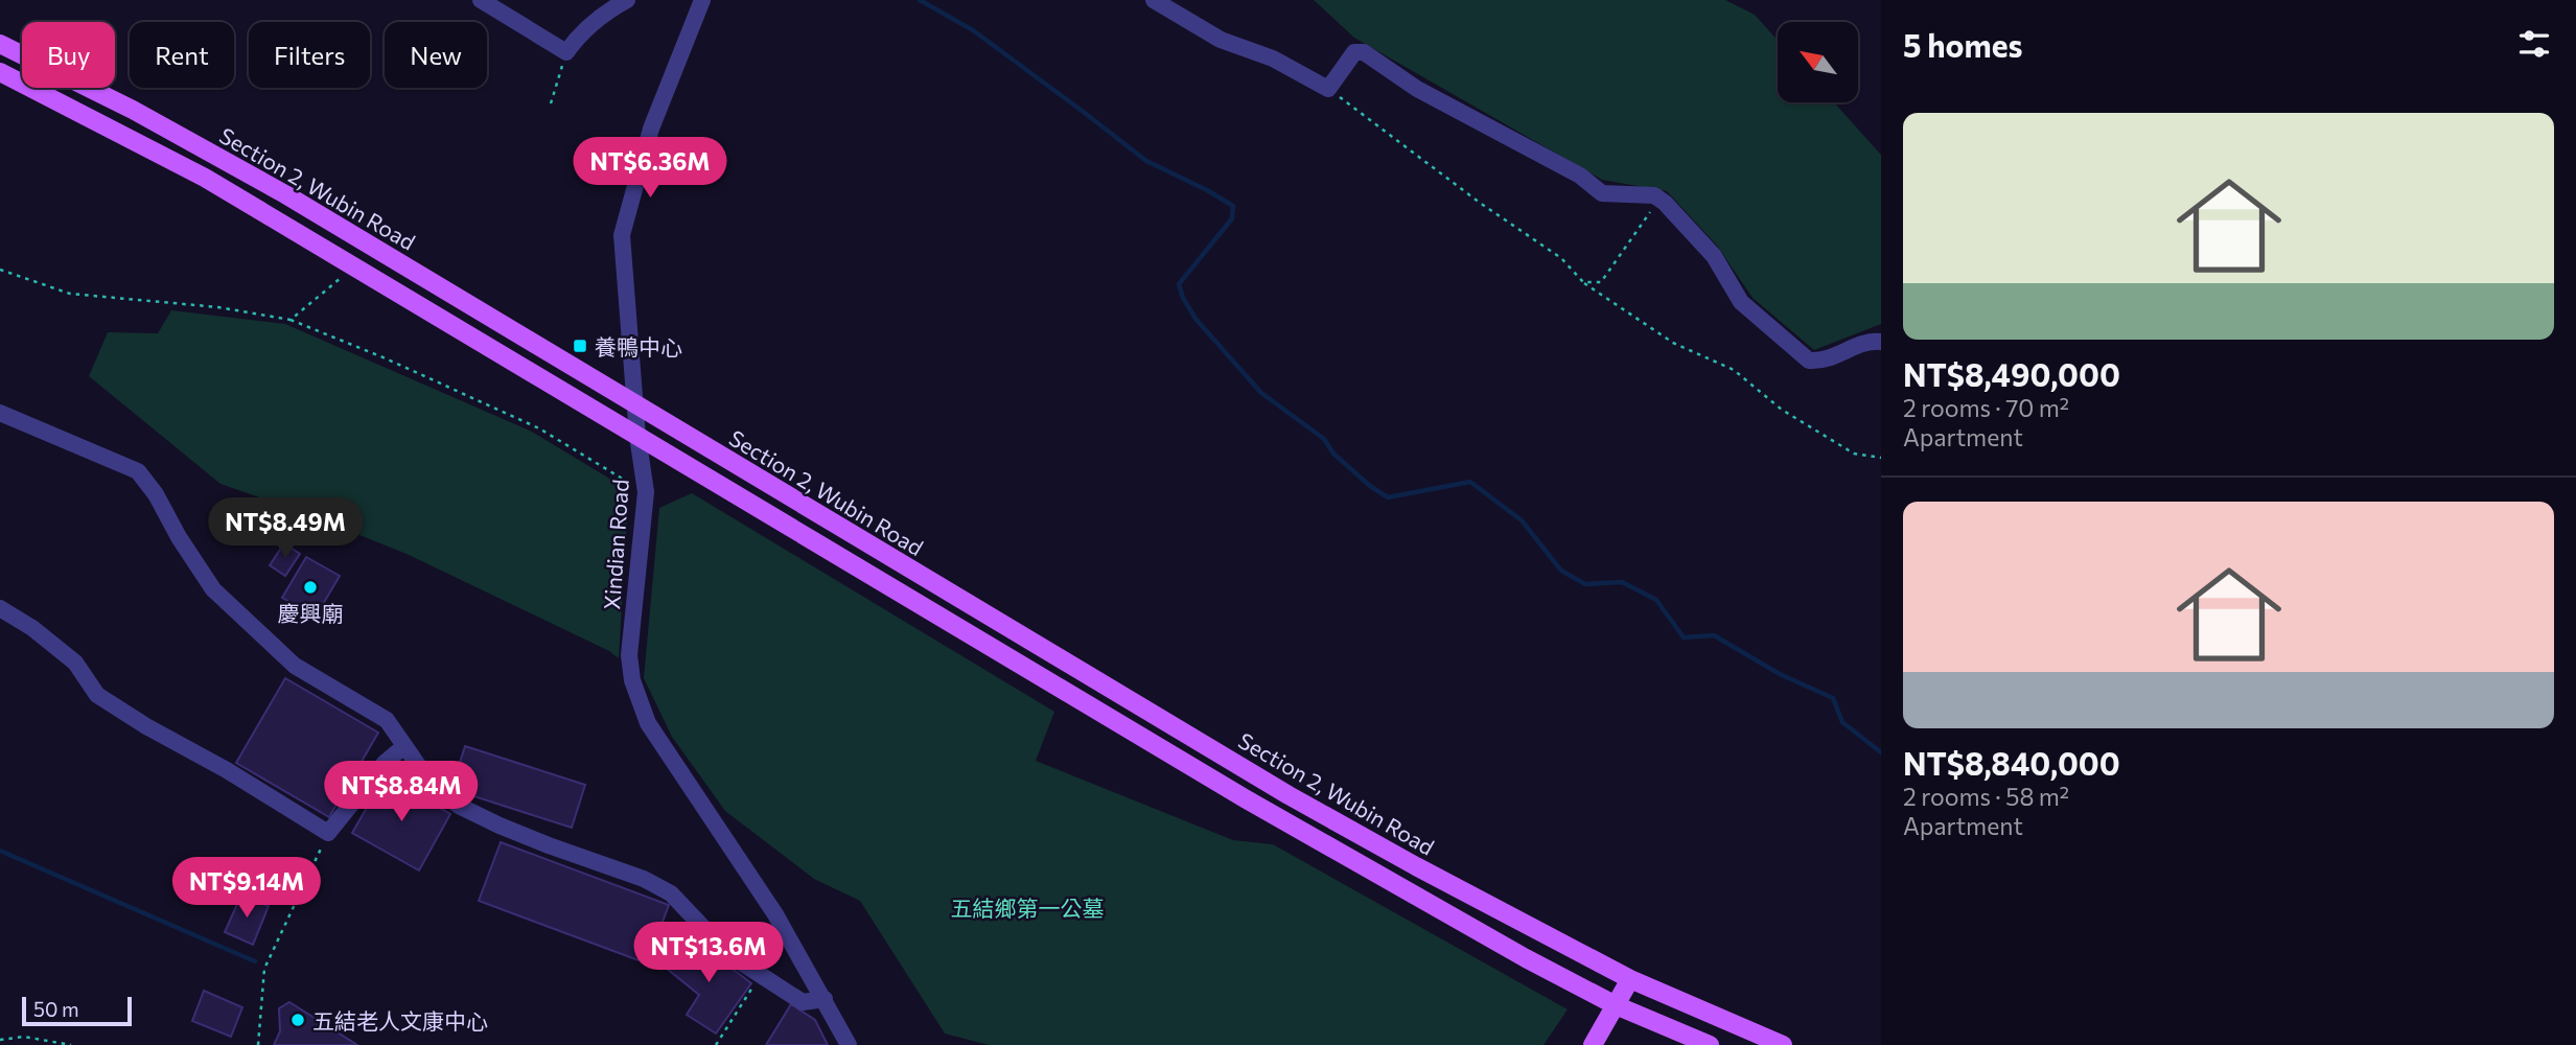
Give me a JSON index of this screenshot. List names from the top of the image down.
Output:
{
  "streets": {
    "main road": ["Section 2, Wubin Road"],
    "street": ["Xindian Road"]
  },
  "crossings": [
    ["Section 2, Wubin Road", "Xindian Road"]
  ],
  "parks": ["五結鄉第一公墓"],
  "places": {
    "transit": ["養鴨中心"],
    "other": ["慶興廟", "五結老人文康中心"]
  },
  "scale_bar": "50 m",
  "north": "top left",
  "page": {
    "heading": "5 homes",
    "chip": [
      "Buy",
      "Rent",
      "Filters",
      "New"
    ],
    "list": [
      {
        "name": "NT$8,490,000",
        "note": "2 rooms · 70 m² · Apartment"
      },
      {
        "name": "NT$8,840,000",
        "note": "2 rooms · 58 m² · Apartment"
      }
    ],
    "price": [
      "NT$6.36M",
      "NT$8.49M",
      "NT$8.84M",
      "NT$9.14M",
      "NT$13.6M"
    ],
    "scale": "50 m"
  }
}
